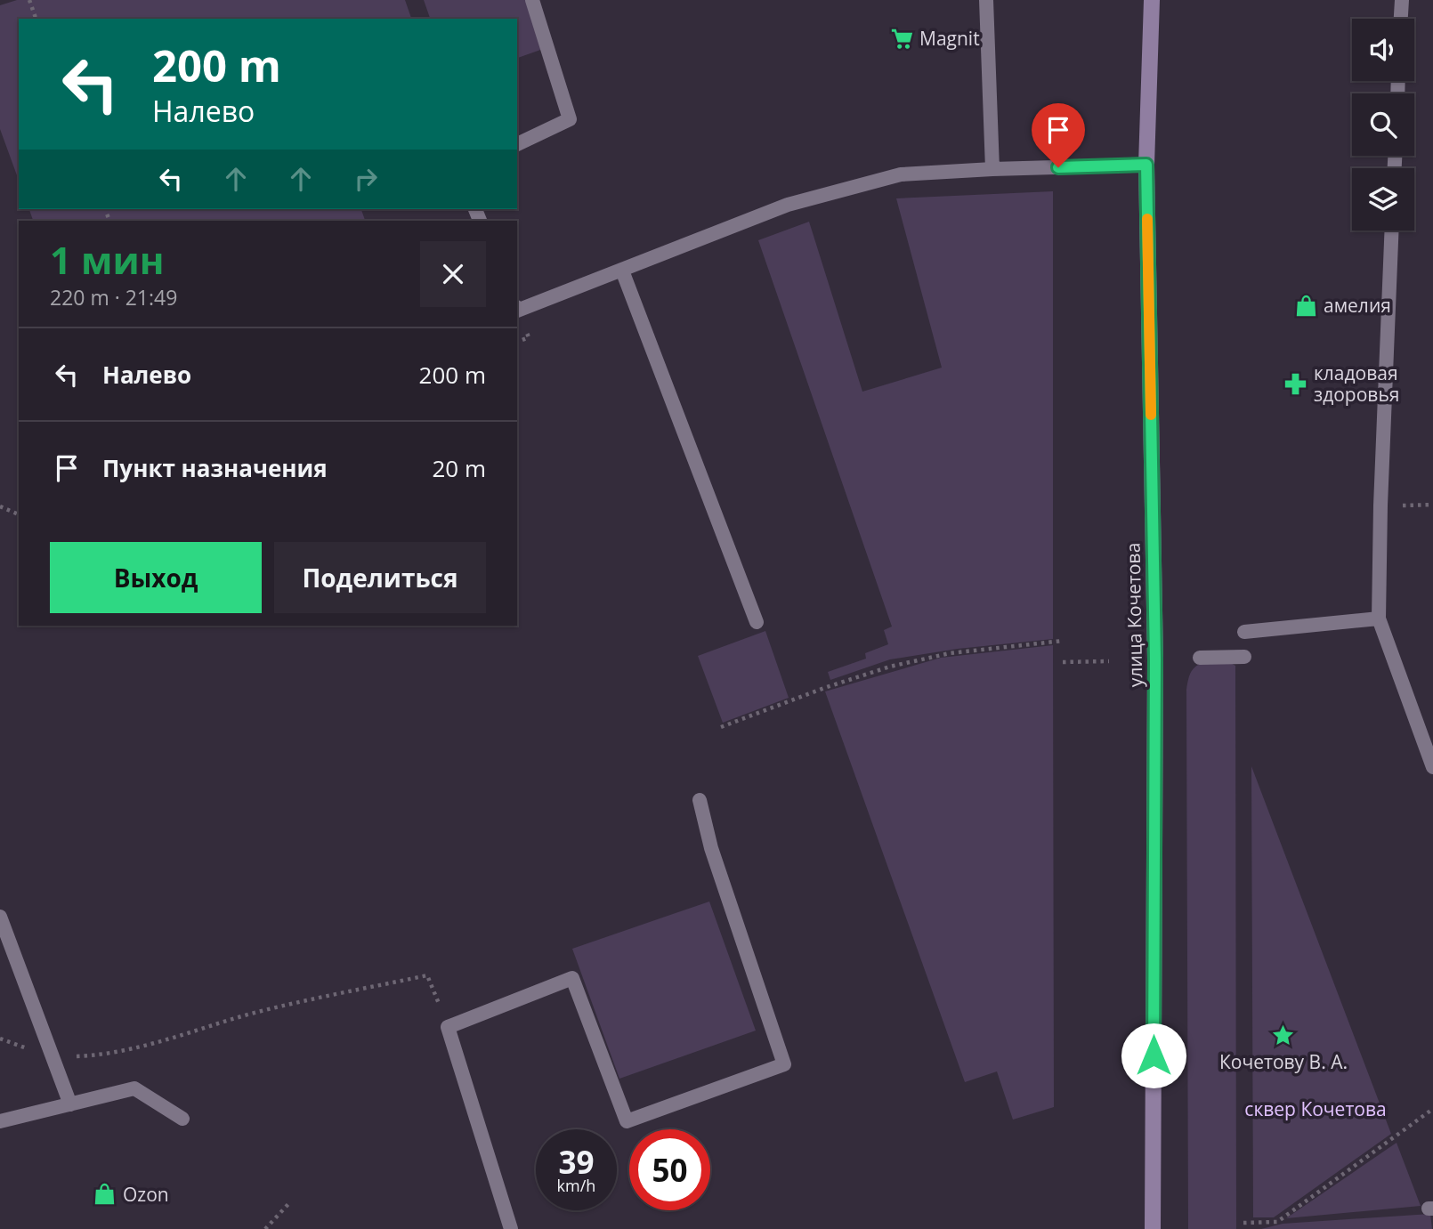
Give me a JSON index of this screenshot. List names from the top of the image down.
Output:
{
  "streets": {
    "main road": ["улица Кочетова"]
  },
  "parks": ["сквер Кочетова"],
  "places": {
    "supermarket": ["Magnit"],
    "shop": ["амелия", "Ozon"],
    "pharmacy": ["кладовая здоровья"],
    "place": ["Кочетову В. А."]
  },
  "page": {
    "turn": ["200 m", "Налево"],
    "heading": ["1 мин", "220 m · 21:49"],
    "list": [
      {
        "name": "Налево",
        "value": "200 m"
      },
      {
        "name": "Пункт назначения",
        "value": "20 m"
      }
    ],
    "buttons": ["Выход", "Поделиться"],
    "speed": "39 km/h",
    "limit": "50"
  }
}
